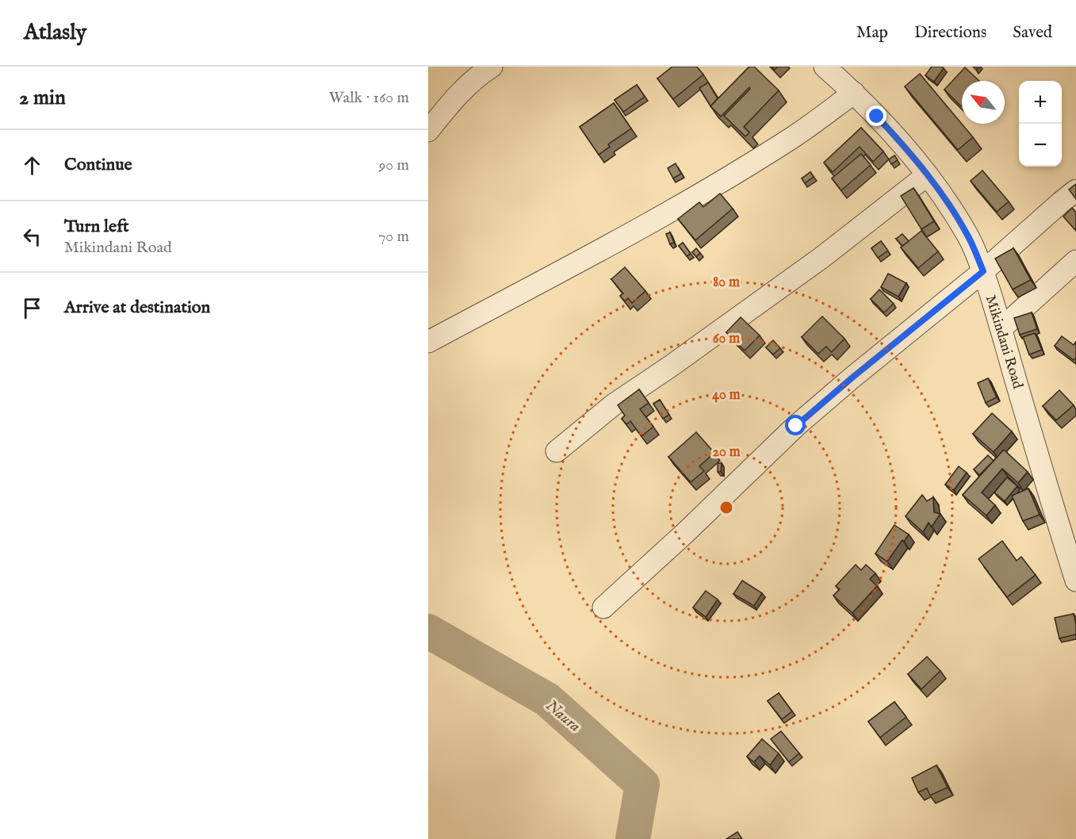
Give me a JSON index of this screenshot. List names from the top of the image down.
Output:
{
  "streets": {
    "street": ["Mikindani Road"]
  },
  "water": ["Naura"],
  "north": "top left",
  "page": {
    "header": "Atlasly",
    "nav": ["Map", "Directions", "Saved"],
    "heading": ["2 min", "Walk · 160 m"],
    "map_buttons": ["+", "−"],
    "list": [
      ["Continue", "90 m"],
      ["Turn left", "Mikindani Road", "70 m"],
      "Arrive at destination"
    ]
  },
  "rings": [
    "80 m",
    "60 m",
    "40 m",
    "20 m"
  ]
}
